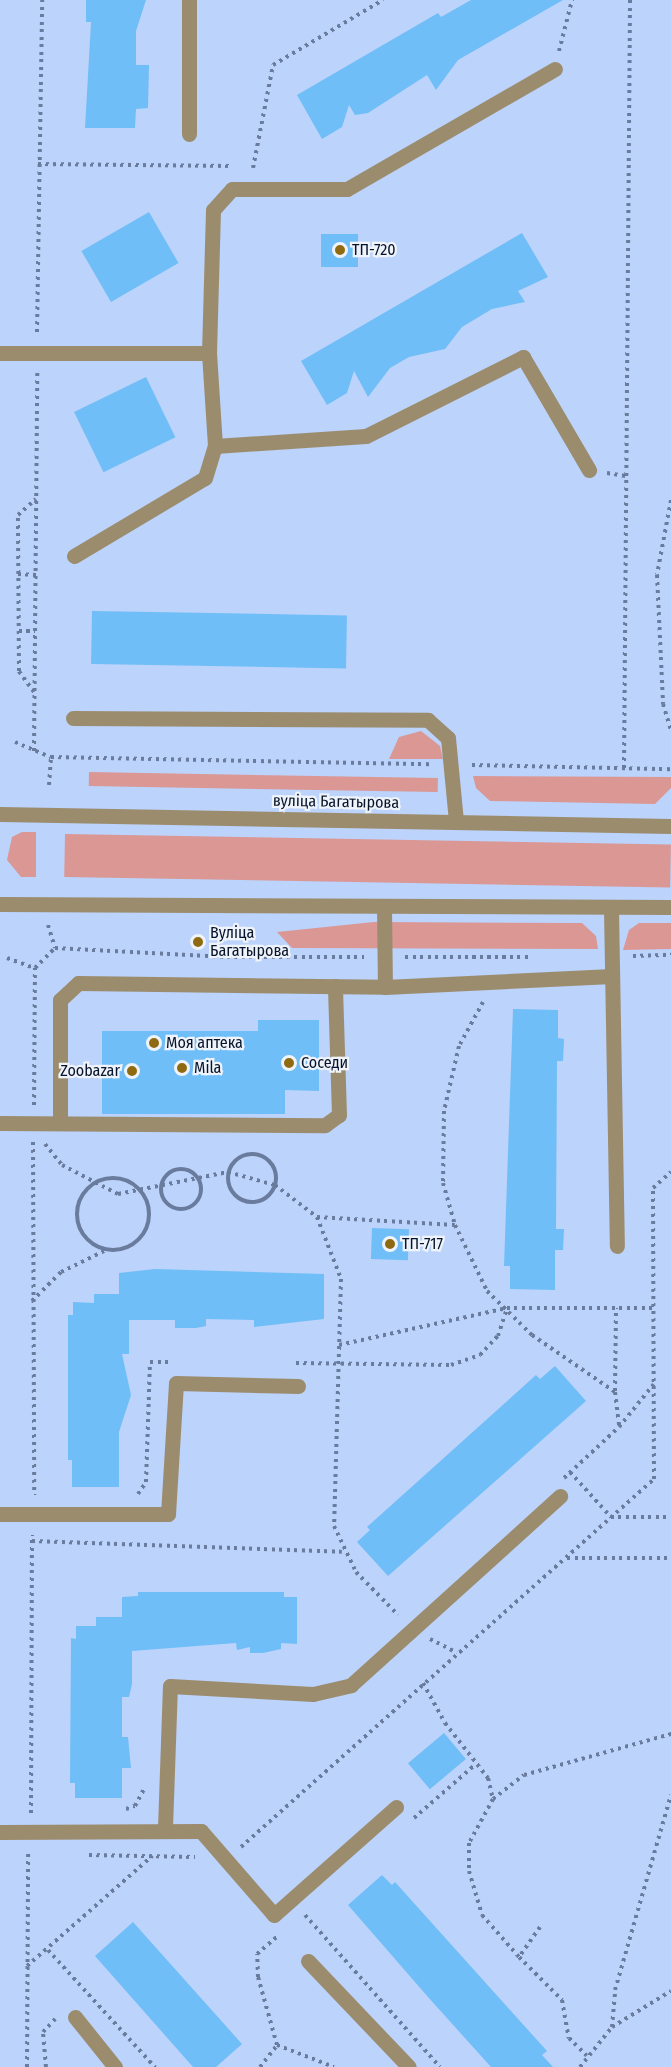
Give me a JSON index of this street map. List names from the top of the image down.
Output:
{
  "streets": {
    "street": ["вуліца Багатырова"]
  },
  "places": [
    "ТП-720",
    "Вуліца Багатырова",
    "Моя аптека",
    "Соседи",
    "Mila",
    "Zoobazar",
    "ТП-717"
  ]
}
